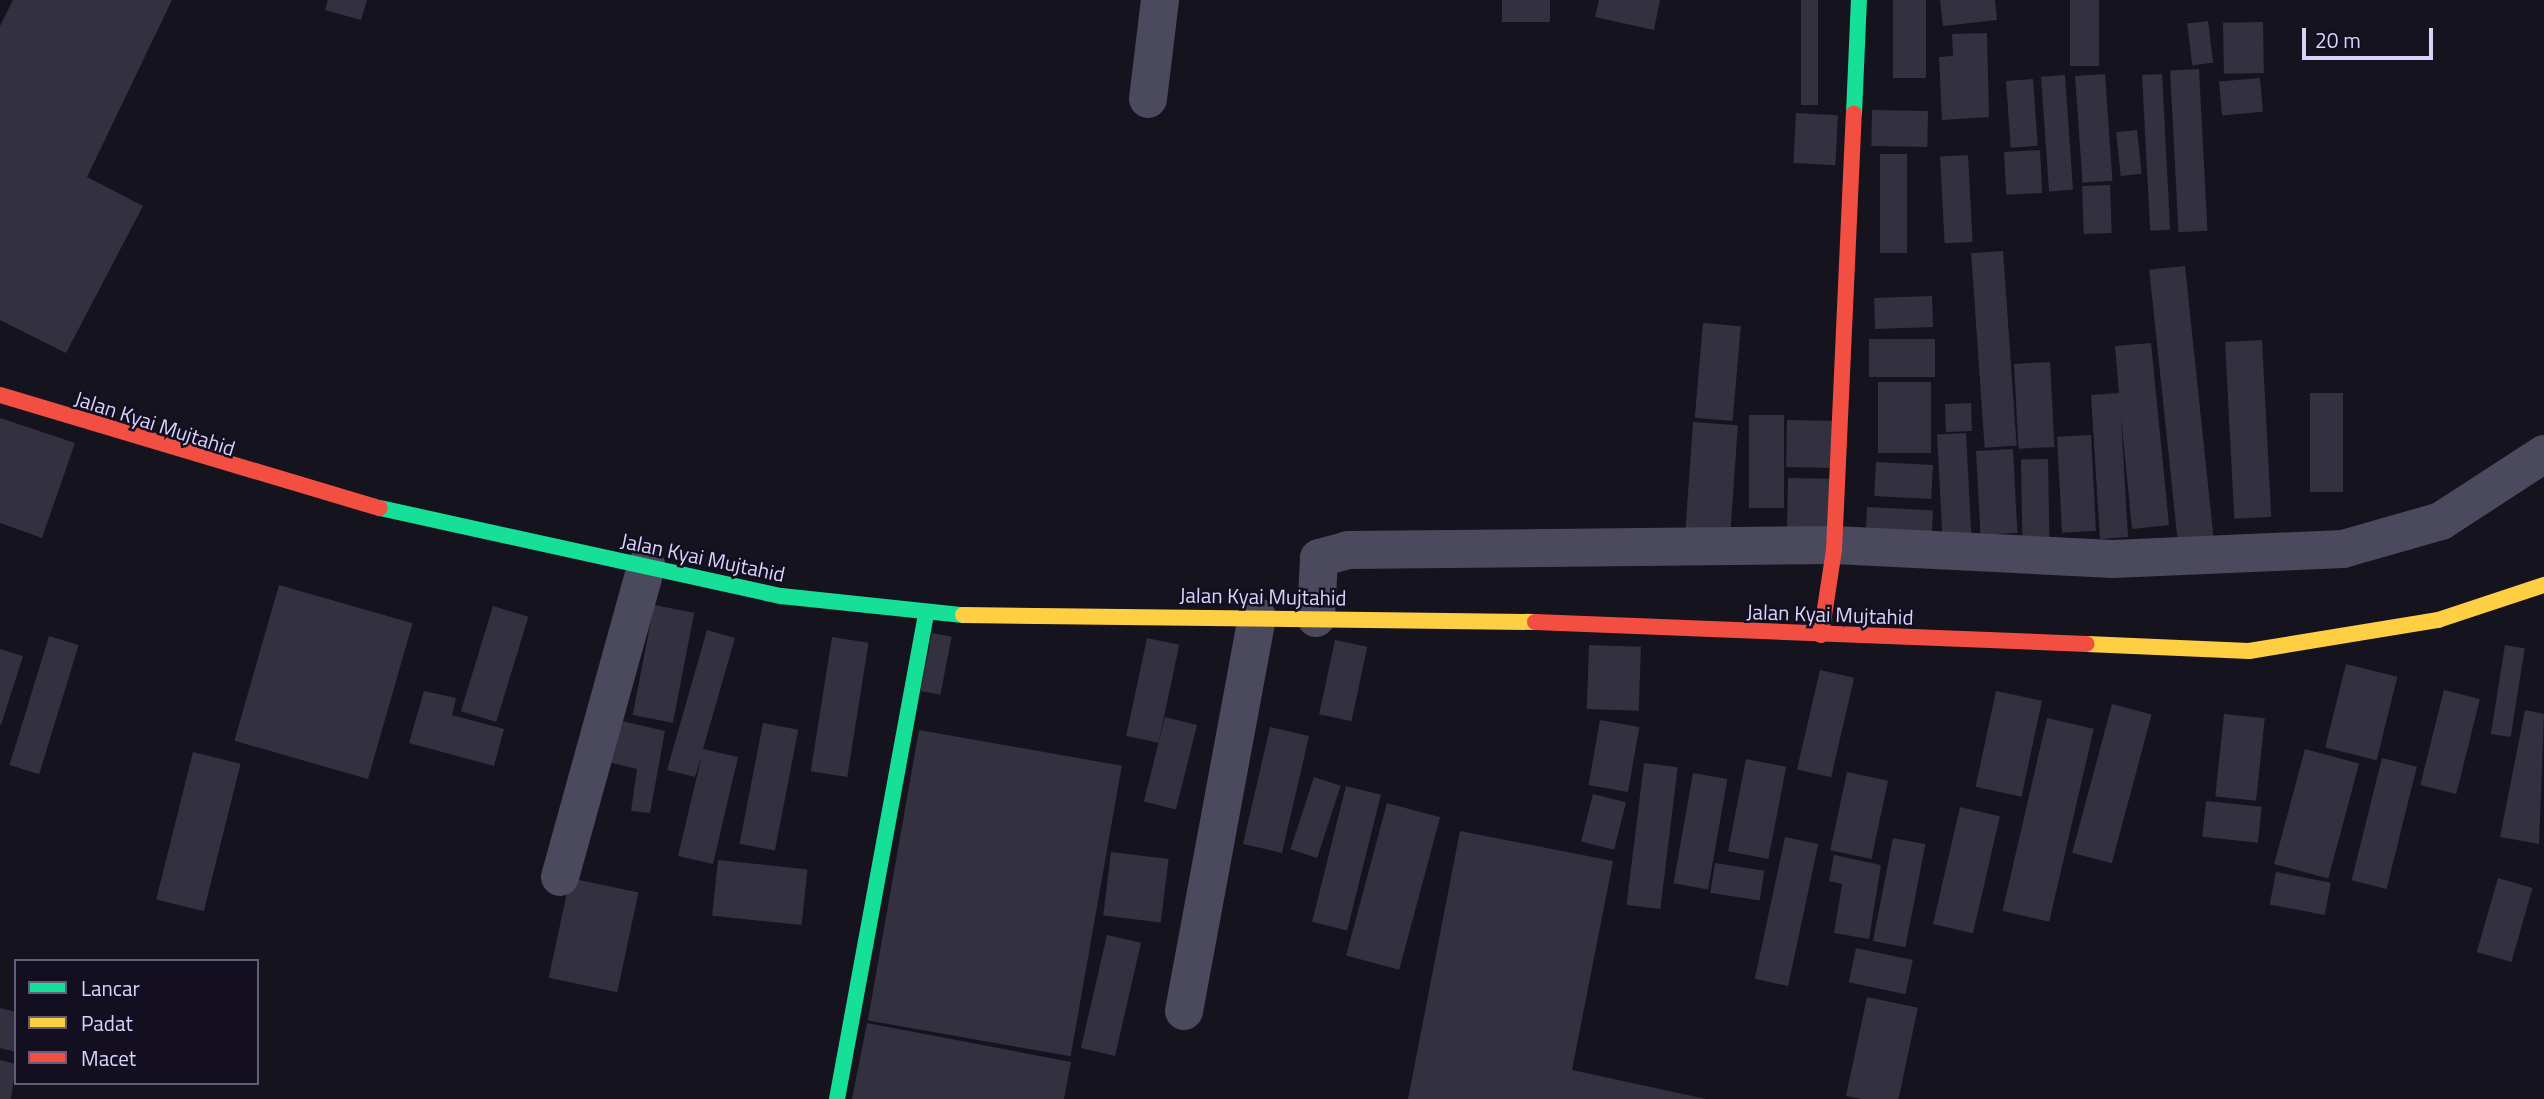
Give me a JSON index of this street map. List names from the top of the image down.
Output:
{
  "streets": {
    "street": ["Jalan Kyai Mujtahid"]
  },
  "legend": ["Lancar", "Padat", "Macet"],
  "scale_bar": "20 m"
}
